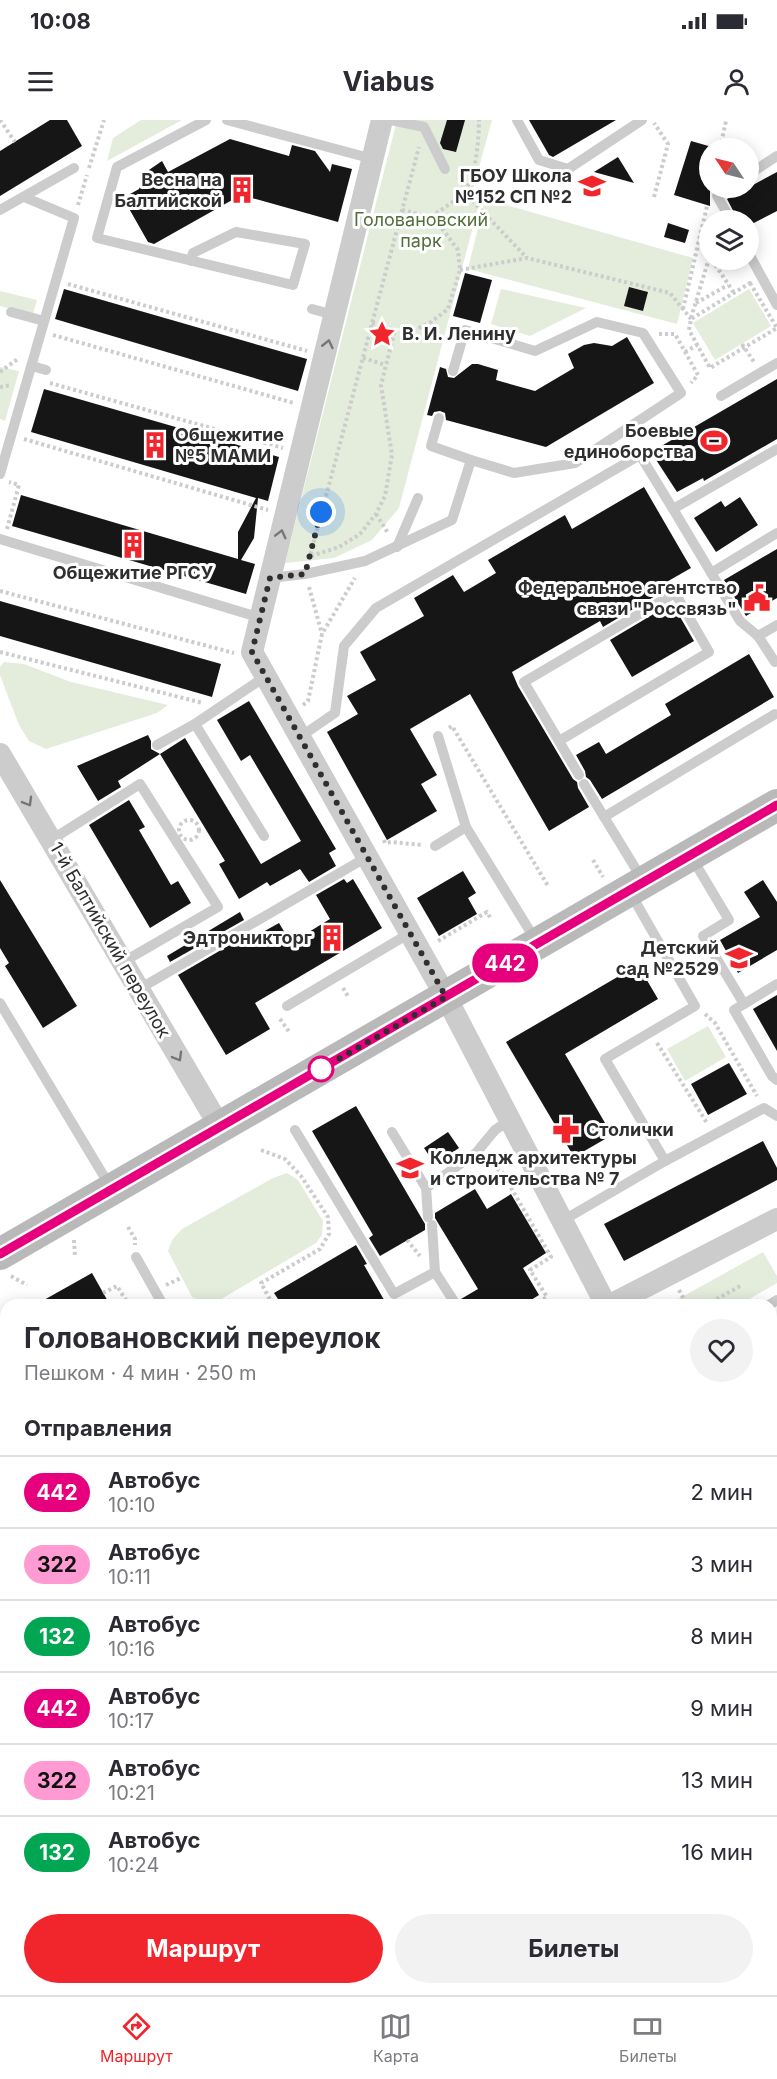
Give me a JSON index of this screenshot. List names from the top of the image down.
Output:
{
  "streets": {
    "street": ["1-й Балтийский переулок"]
  },
  "one_way": ["1-й Балтийский переулок"],
  "parks": ["Головановский парк"],
  "places": {
    "school or university": ["ГБОУ Школа №152 СП №2", "Детский сад №2529", "Колледж архитектуры и строительства № 7"],
    "building": [
      "Весна на Балтийской",
      "Общежитие №5 МАМИ",
      "Общежитие РГСУ",
      "Эдтроникторг"
    ],
    "place": ["В. И. Ленину"],
    "sports": ["Боевые единоборства"],
    "public building": ["Федеральное агентство связи \"Россвязь\""],
    "pharmacy": ["Столички"]
  },
  "lines": ["bus line 442"],
  "north": "top left",
  "page": {
    "status": "10:08",
    "header": "Viabus",
    "on_map": "442",
    "heading": [
      ["Головановский переулок", "Пешком · 4 мин · 250 m"],
      "Отправления"
    ],
    "list": [
      {
        "mark": "442",
        "name": "Автобус",
        "note": "10:10",
        "value": "2 мин"
      },
      {
        "mark": "322",
        "name": "Автобус",
        "note": "10:11",
        "value": "3 мин"
      },
      {
        "mark": "132",
        "name": "Автобус",
        "note": "10:16",
        "value": "8 мин"
      },
      {
        "mark": "442",
        "name": "Автобус",
        "note": "10:17",
        "value": "9 мин"
      },
      {
        "mark": "322",
        "name": "Автобус",
        "note": "10:21",
        "value": "13 мин"
      },
      {
        "mark": "132",
        "name": "Автобус",
        "note": "10:24",
        "value": "16 мин"
      }
    ],
    "buttons": ["Маршрут", "Билеты"],
    "tabs": ["Маршрут", "Карта", "Билеты"]
  }
}
